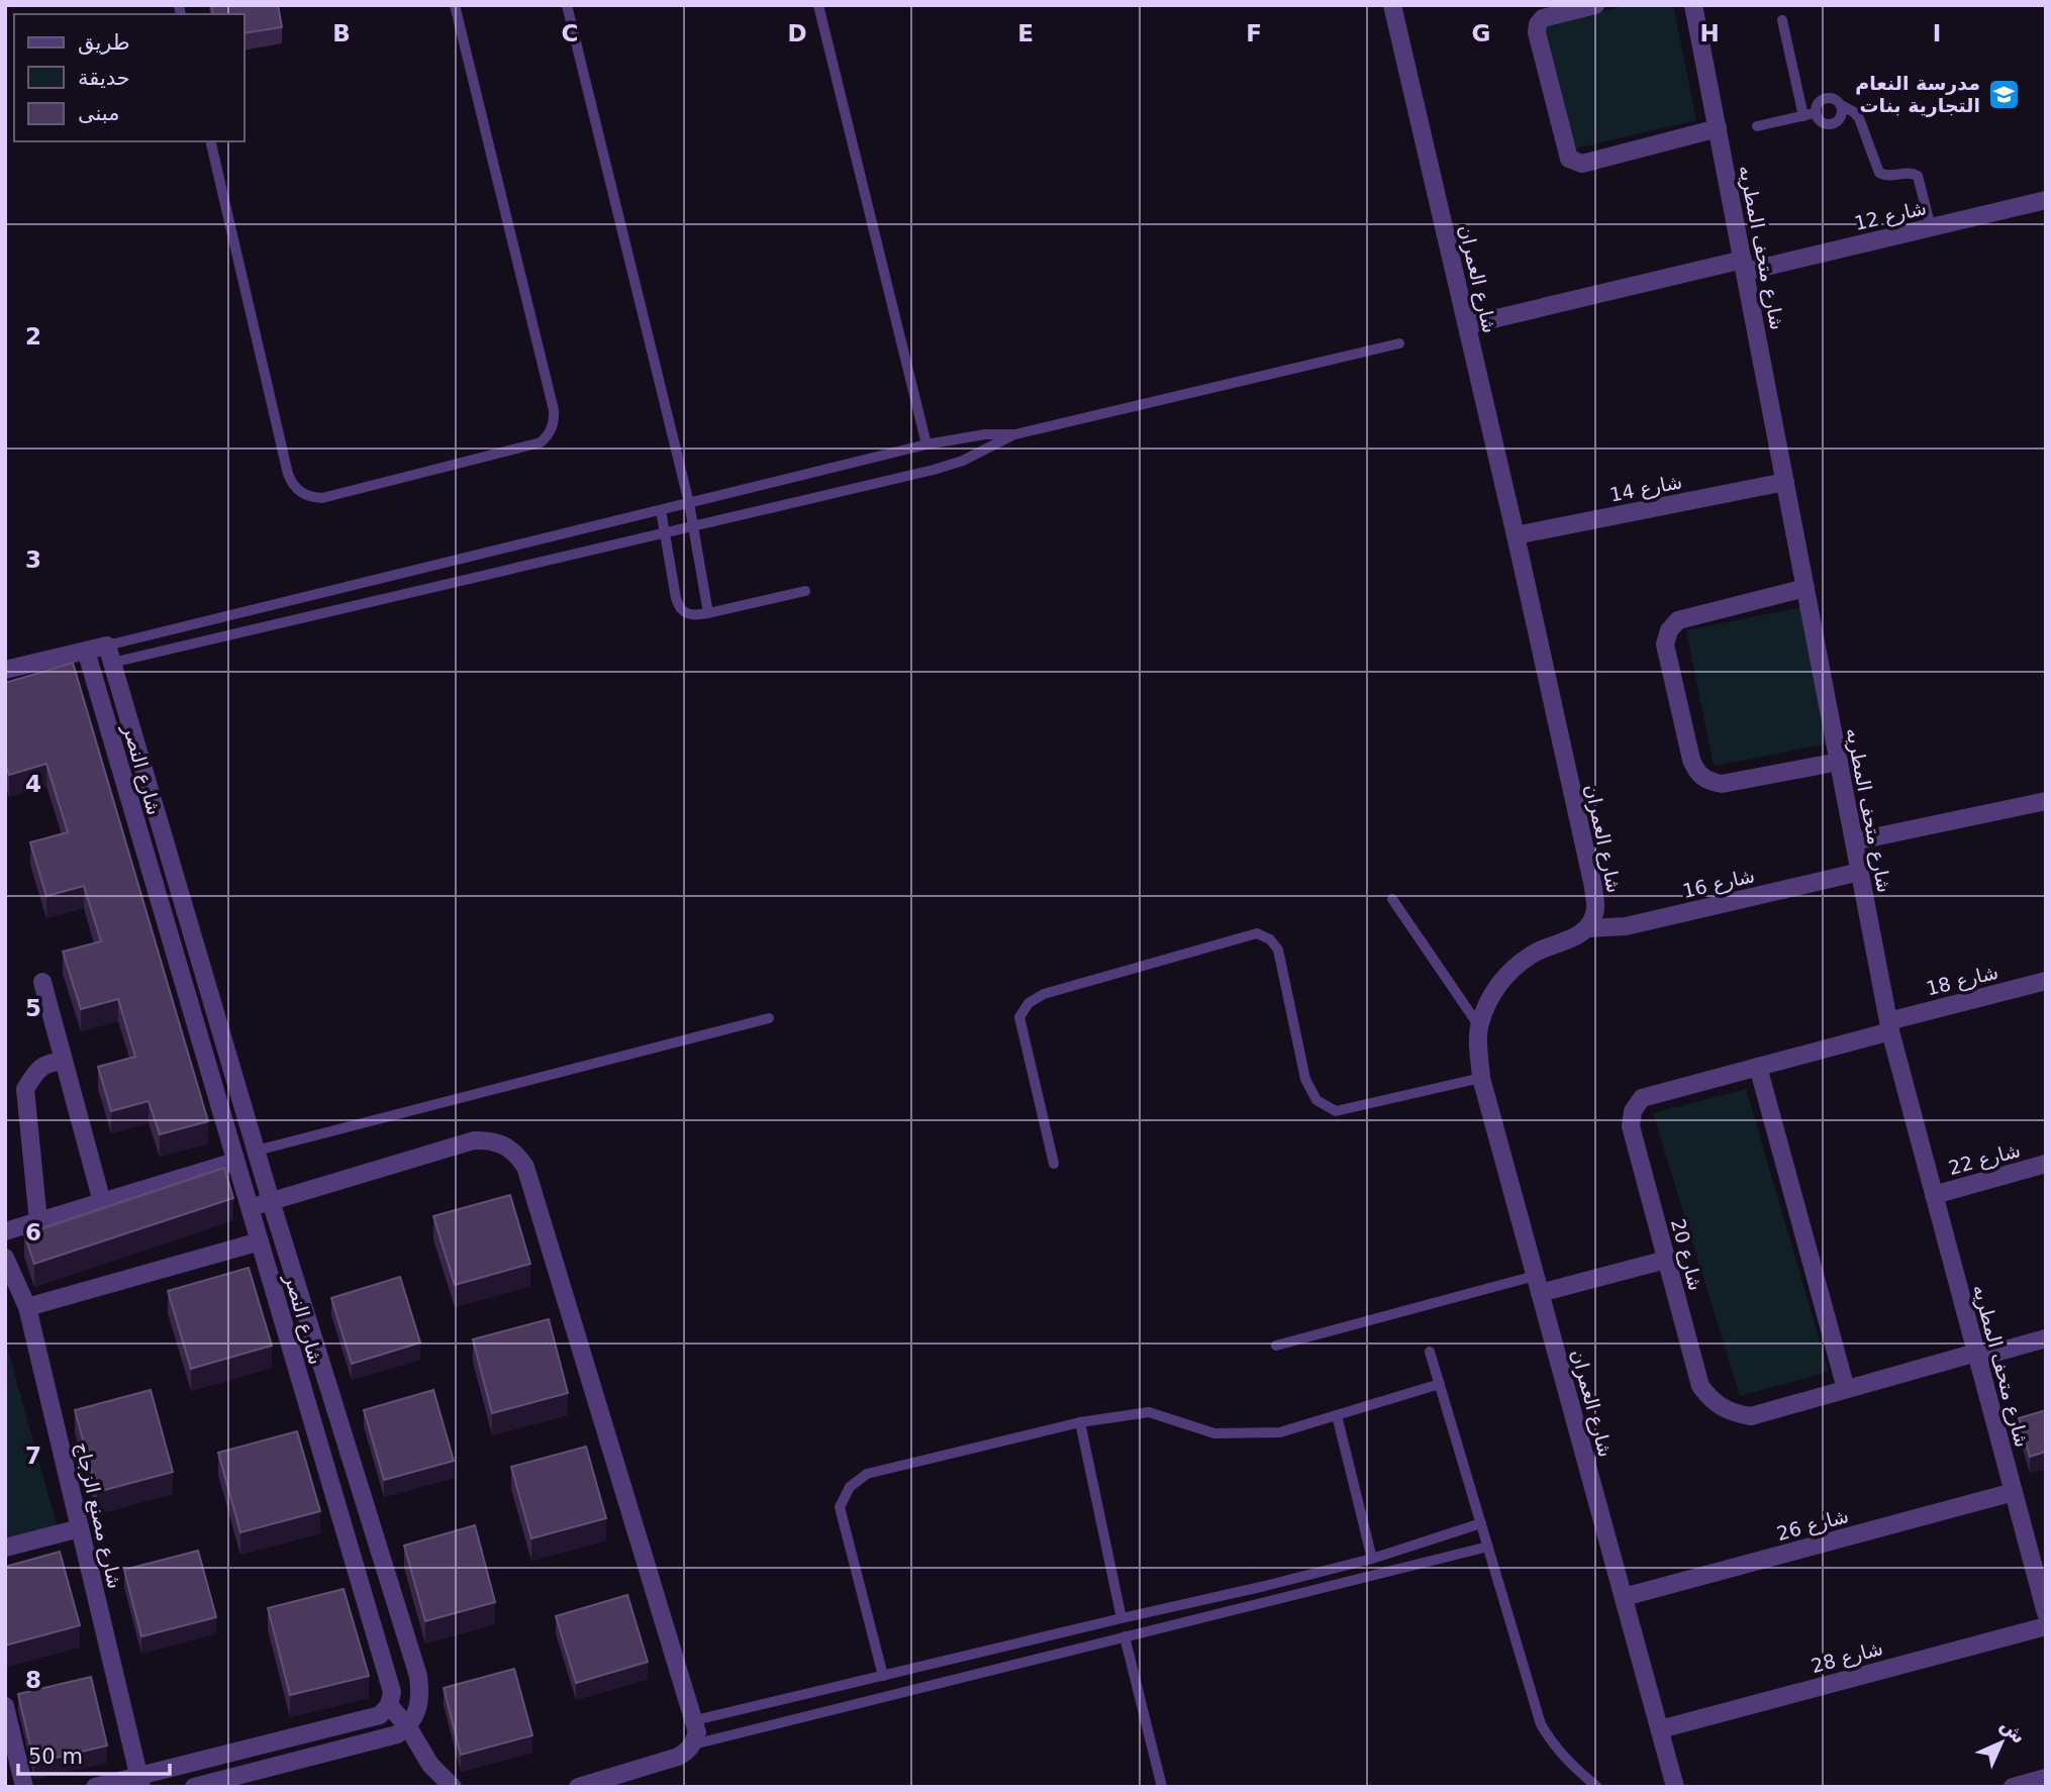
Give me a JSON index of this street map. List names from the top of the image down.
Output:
{
  "streets": {
    "street": [
      "شارع 12",
      "شارع متحف المطريه",
      "شارع العمران",
      "شارع 14",
      "شارع النصر",
      "شارع 16",
      "شارع 18",
      "شارع 22",
      "شارع 20",
      "شارع مصنع الزجاج",
      "شارع 26",
      "شارع 28"
    ]
  },
  "crossings": [
    ["شارع 12", "شارع متحف المطريه"],
    ["شارع 12", "شارع العمران"],
    ["شارع متحف المطريه", "شارع 14"],
    ["شارع متحف المطريه", "شارع 16"],
    ["شارع متحف المطريه", "شارع 18"],
    ["شارع متحف المطريه", "شارع 22"],
    ["شارع متحف المطريه", "شارع 20"],
    ["شارع متحف المطريه", "شارع 26"],
    ["شارع العمران", "شارع 14"],
    ["شارع العمران", "شارع 16"],
    ["شارع العمران", "شارع 26"],
    ["شارع العمران", "شارع 28"],
    ["شارع 18", "شارع 20"]
  ],
  "places": {
    "school or university": ["مدرسة النعام التجارية بنات"]
  },
  "legend": ["طريق", "حديقة", "مبنى"],
  "scale_bar": "50 m",
  "north": "top right",
  "grid": {
    "columns": [
      "B",
      "C",
      "D",
      "E",
      "F",
      "G",
      "H",
      "I"
    ],
    "rows": [
      "2",
      "3",
      "4",
      "5",
      "6",
      "7",
      "8"
    ]
  }
}
